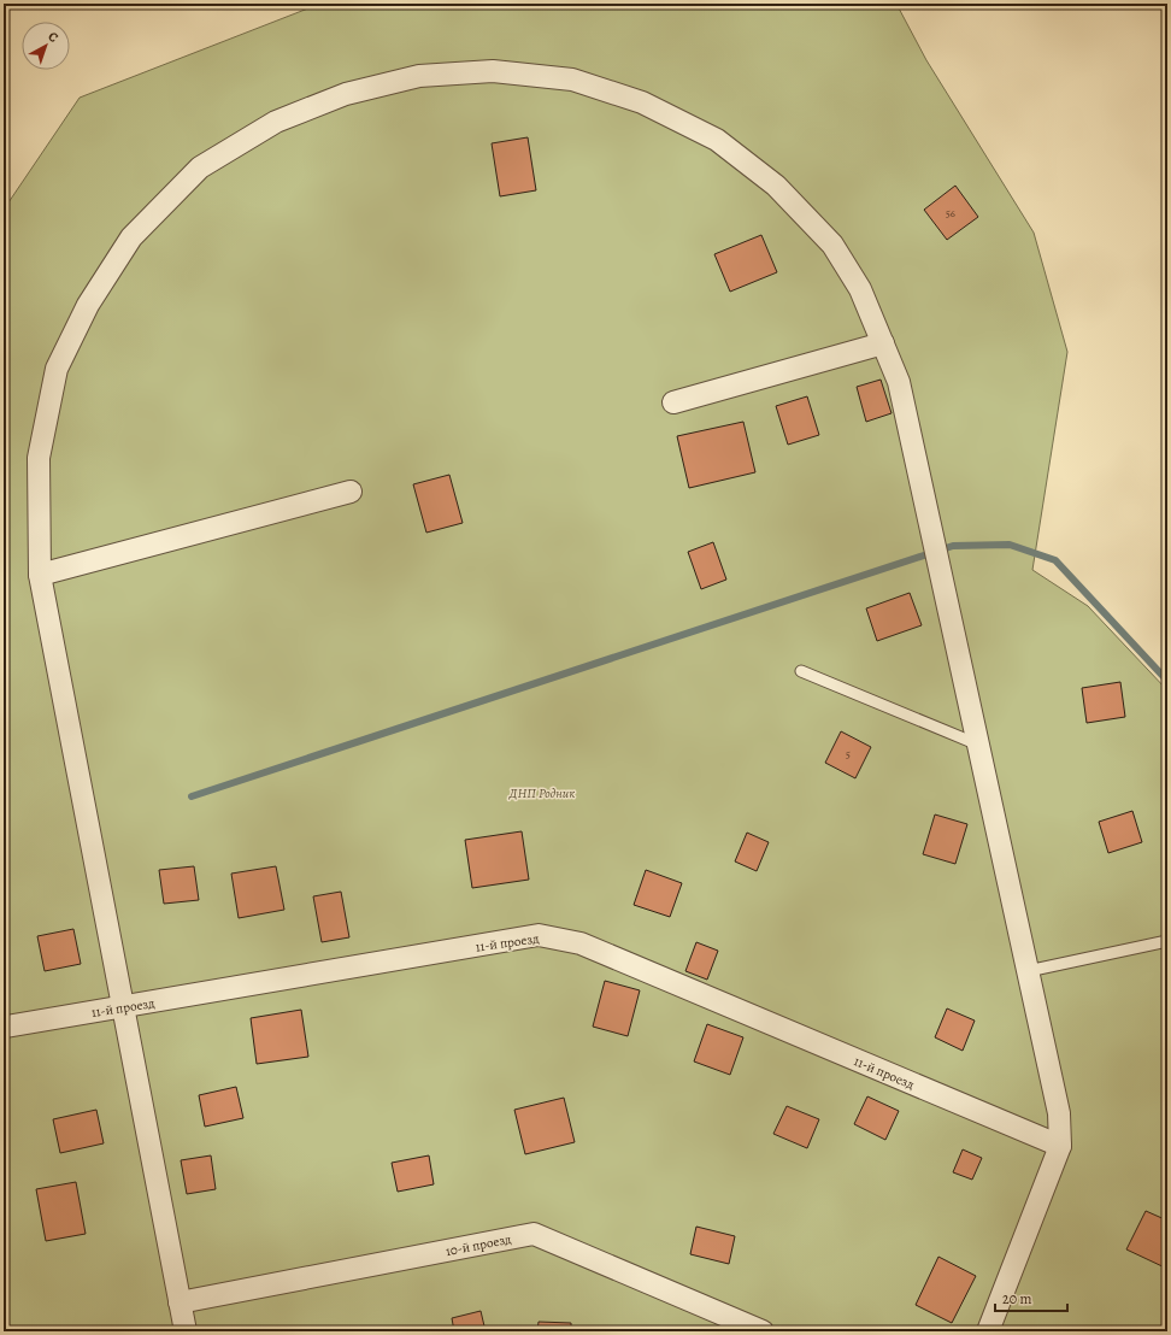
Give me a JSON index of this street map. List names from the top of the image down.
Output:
{
  "streets": {
    "street": ["11-й проезд", "10-й проезд"]
  },
  "parks": ["ДНП Родник"],
  "house_numbers": ["56", "5"],
  "scale_bar": "20 m",
  "north": "top right"
}
